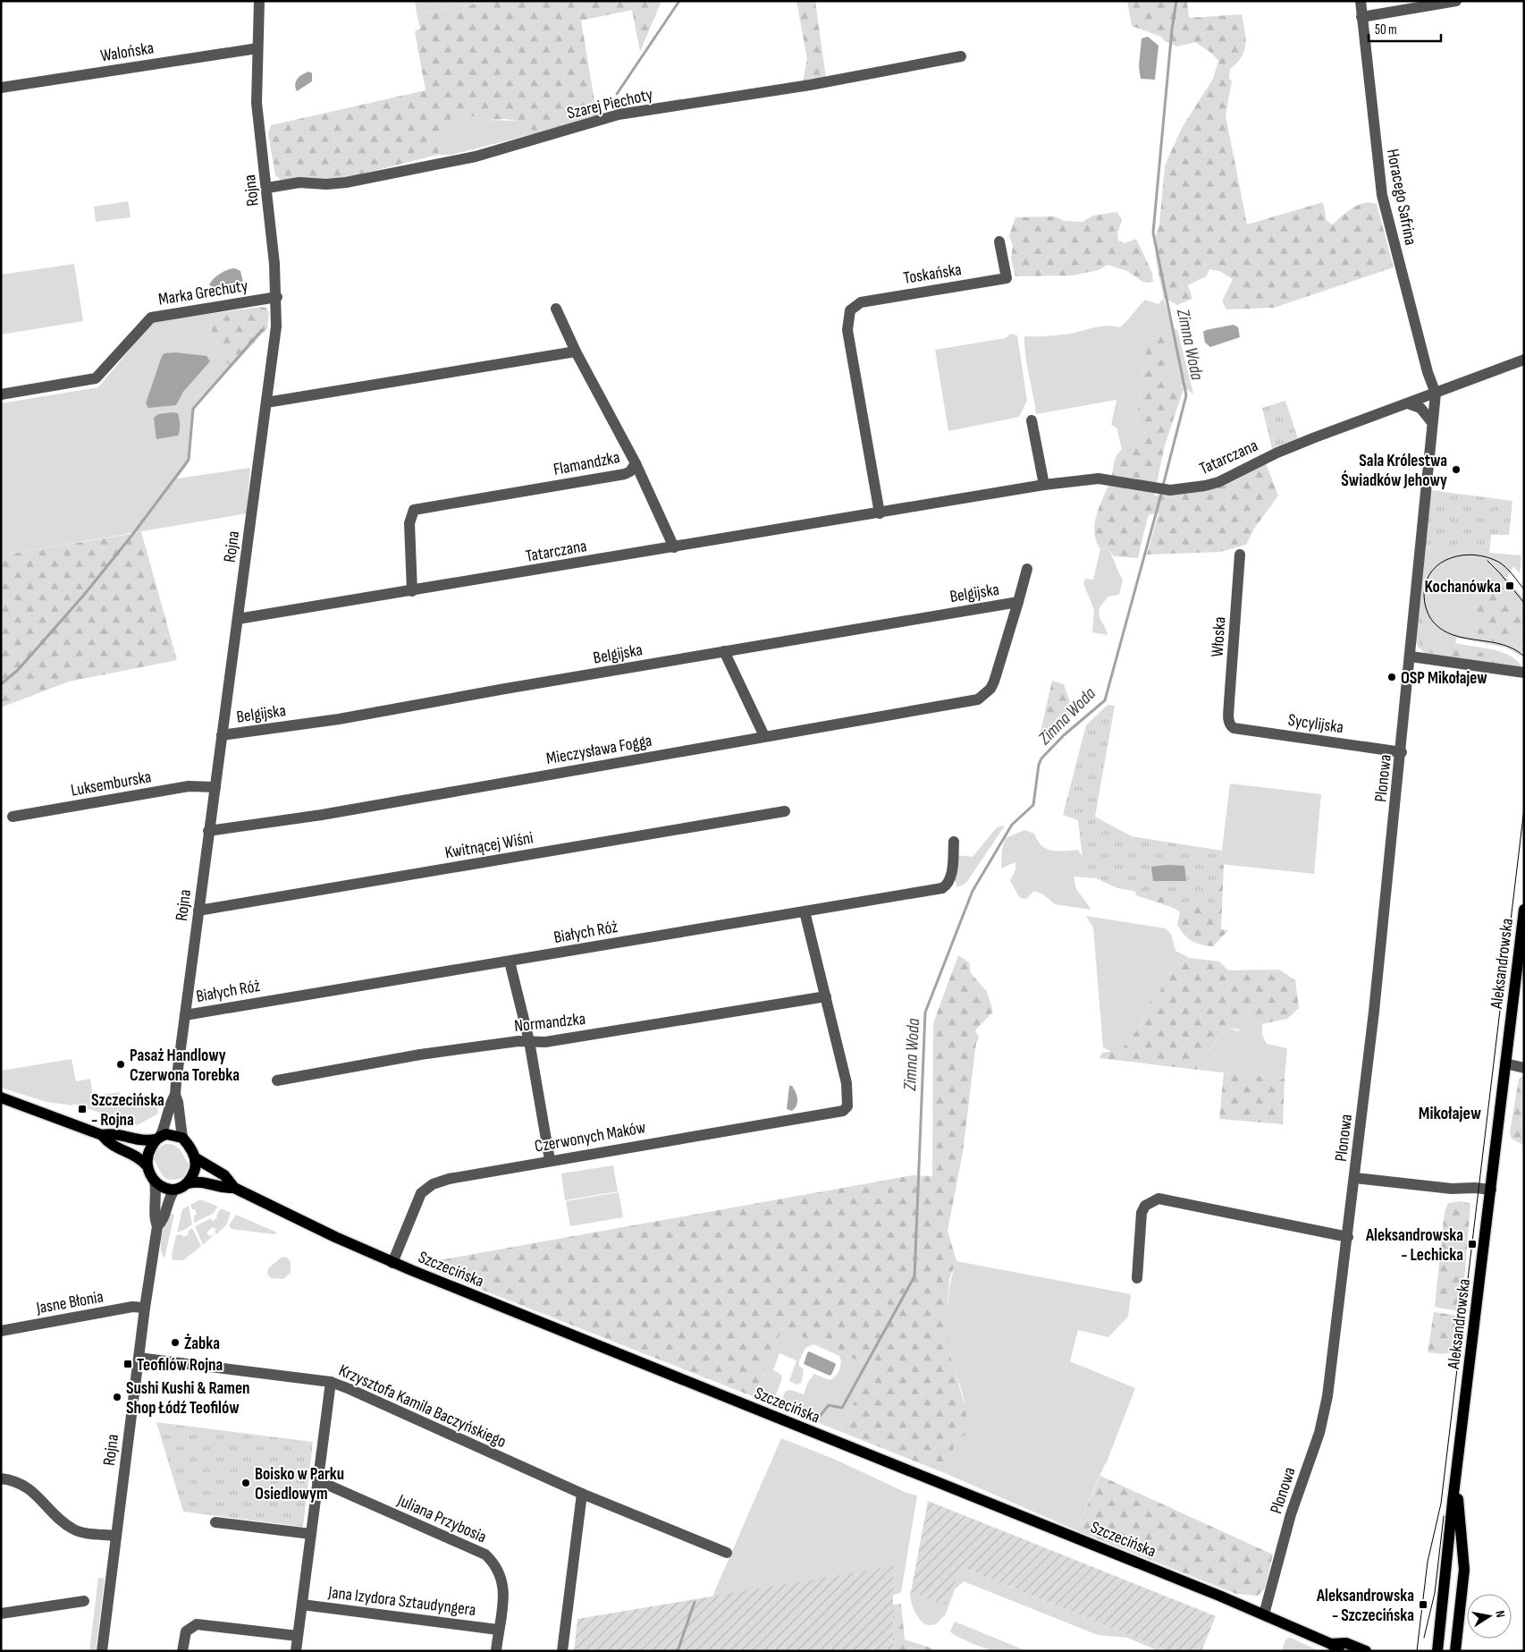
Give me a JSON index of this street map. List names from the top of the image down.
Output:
{
  "streets": {
    "main road": ["Aleksandrowska", "Szczecińska"],
    "street": [
      "Walońska",
      "Szarej Piechoty",
      "Rojna",
      "Horacego Safrina",
      "Toskańska",
      "Marka Grechuty",
      "Tatarczana",
      "Flamandzka",
      "Belgijska",
      "Włoska",
      "Sycylijska",
      "Mieczysława Fogga",
      "Plonowa",
      "Luksemburska",
      "Kwitnącej Wiśni",
      "Białych Róż",
      "Normandzka",
      "Czerwonych Maków",
      "Jasne Błonia",
      "Krzysztofa Kamila Baczyńskiego",
      "Juliana Przybosia",
      "Jana Izydora Sztaudyngera"
    ]
  },
  "crossings": [
    ["Walońska", "Rojna"],
    ["Szarej Piechoty", "Rojna"],
    ["Rojna", "Marka Grechuty"],
    ["Rojna", "Tatarczana"],
    ["Rojna", "Belgijska"],
    ["Rojna", "Mieczysława Fogga"],
    ["Rojna", "Luksemburska"],
    ["Rojna", "Kwitnącej Wiśni"],
    ["Rojna", "Białych Róż"],
    ["Rojna", "Szczecińska"],
    ["Rojna", "Jasne Błonia"],
    ["Rojna", "Krzysztofa Kamila Baczyńskiego"],
    ["Horacego Safrina", "Tatarczana"],
    ["Horacego Safrina", "Plonowa"],
    ["Toskańska", "Tatarczana"],
    ["Tatarczana", "Flamandzka"],
    ["Tatarczana", "Plonowa"],
    ["Belgijska", "Mieczysława Fogga"],
    ["Włoska", "Sycylijska"],
    ["Sycylijska", "Plonowa"],
    ["Plonowa", "Szczecińska"],
    ["Normandzka", "Czerwonych Maków"],
    ["Czerwonych Maków", "Szczecińska"],
    ["Juliana Przybosia", "Jana Izydora Sztaudyngera"]
  ],
  "districts": ["Mikołajew"],
  "water": ["Zimna Woda"],
  "places": {
    "other": [
      "Sala Królestwa Świadków Jehowy",
      "OSP Mikołajew",
      "Pasaż Handlowy Czerwona Torebka",
      "Żabka",
      "Sushi Kushi & Ramen Shop Łódź Teofilów",
      "Boisko w Parku Osiedlowym"
    ],
    "transit": [
      "Kochanówka",
      "Szczecińska - Rojna",
      "Aleksandrowska - Lechicka",
      "Teofilów Rojna",
      "Aleksandrowska - Szczecińska"
    ]
  },
  "scale_bar": "50 m",
  "north": "right"
}
